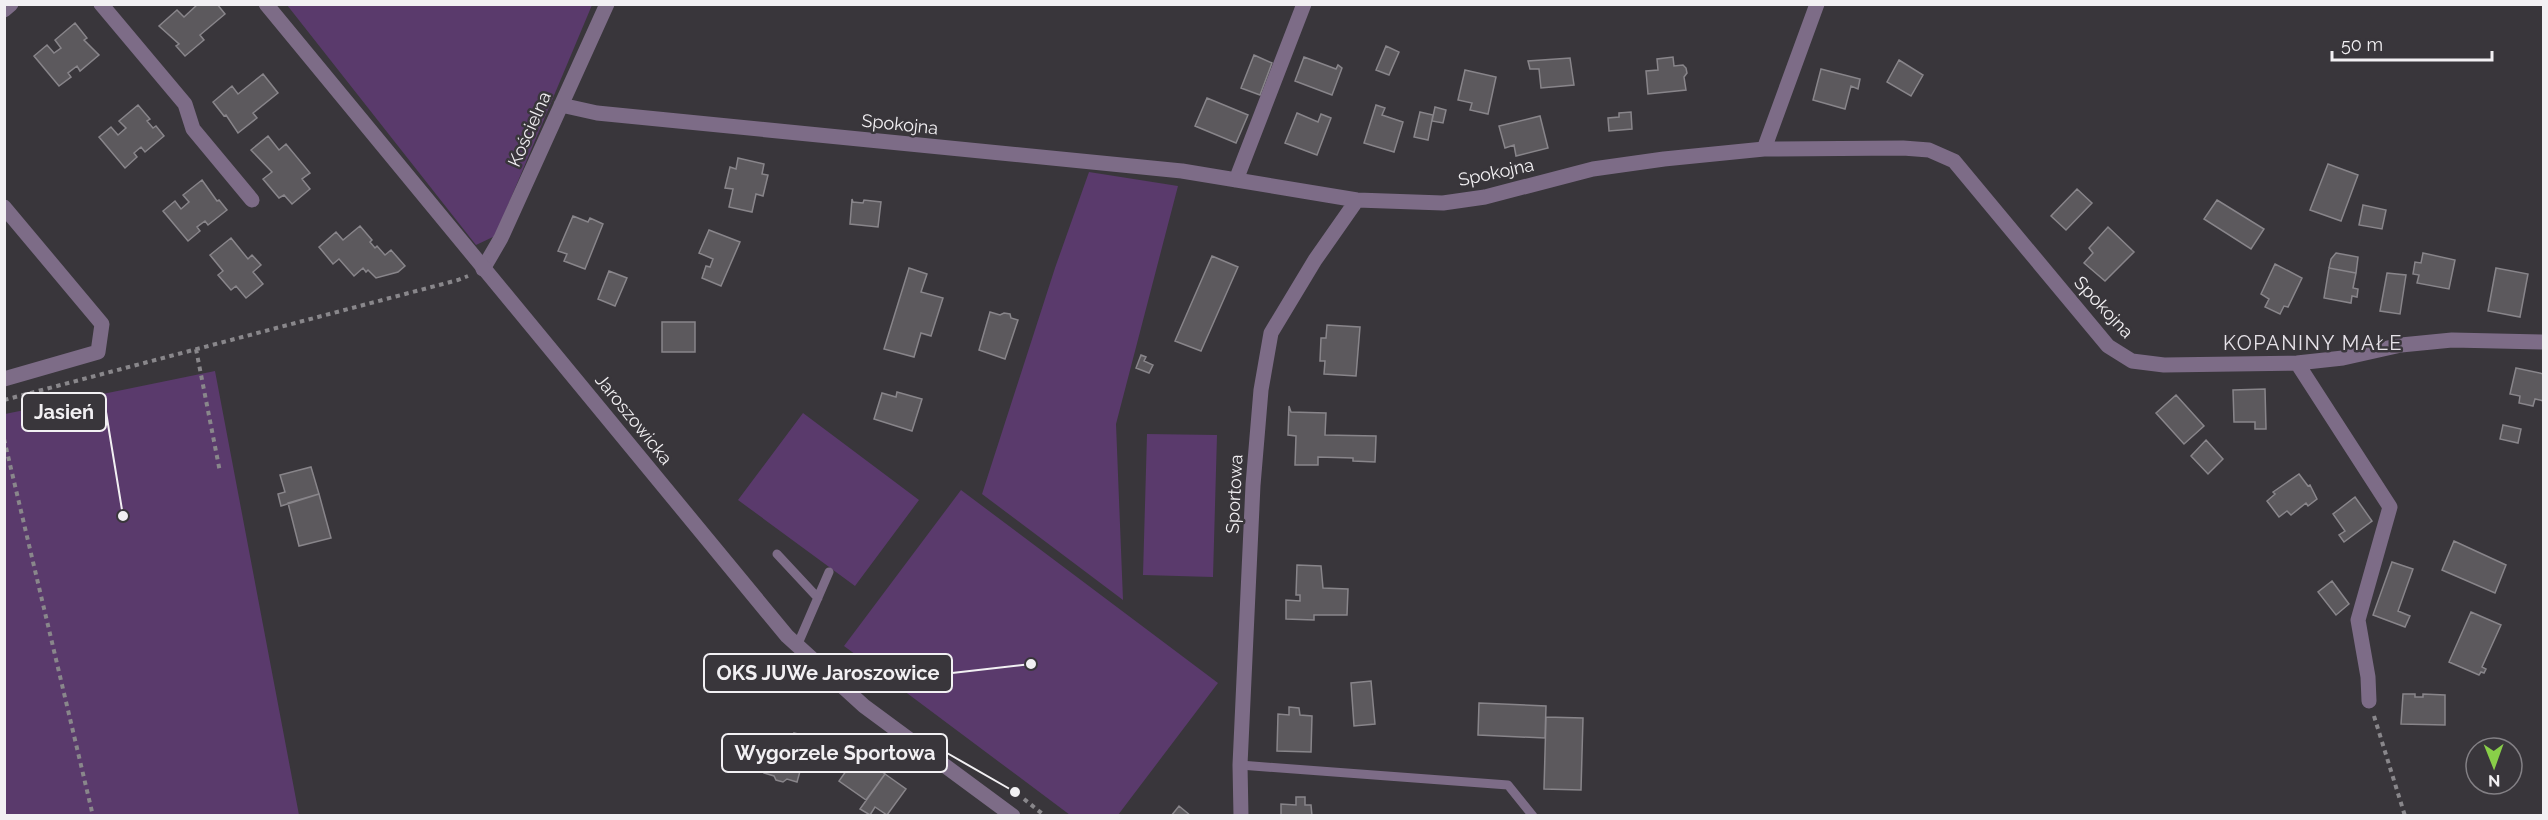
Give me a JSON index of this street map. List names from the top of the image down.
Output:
{
  "streets": {
    "street": [
      "Spokojna",
      "Kościelna",
      "Jaroszowicka",
      "Sportowa"
    ]
  },
  "crossings": [
    ["Spokojna", "Kościelna"],
    ["Spokojna", "Sportowa"],
    ["Kościelna", "Jaroszowicka"]
  ],
  "districts": ["KOPANINY MAŁE"],
  "places": ["Jasień", "OKS JUWe Jaroszowice", "Wygorzele Sportowa"],
  "scale_bar": "50 m",
  "north": "bottom"
}
